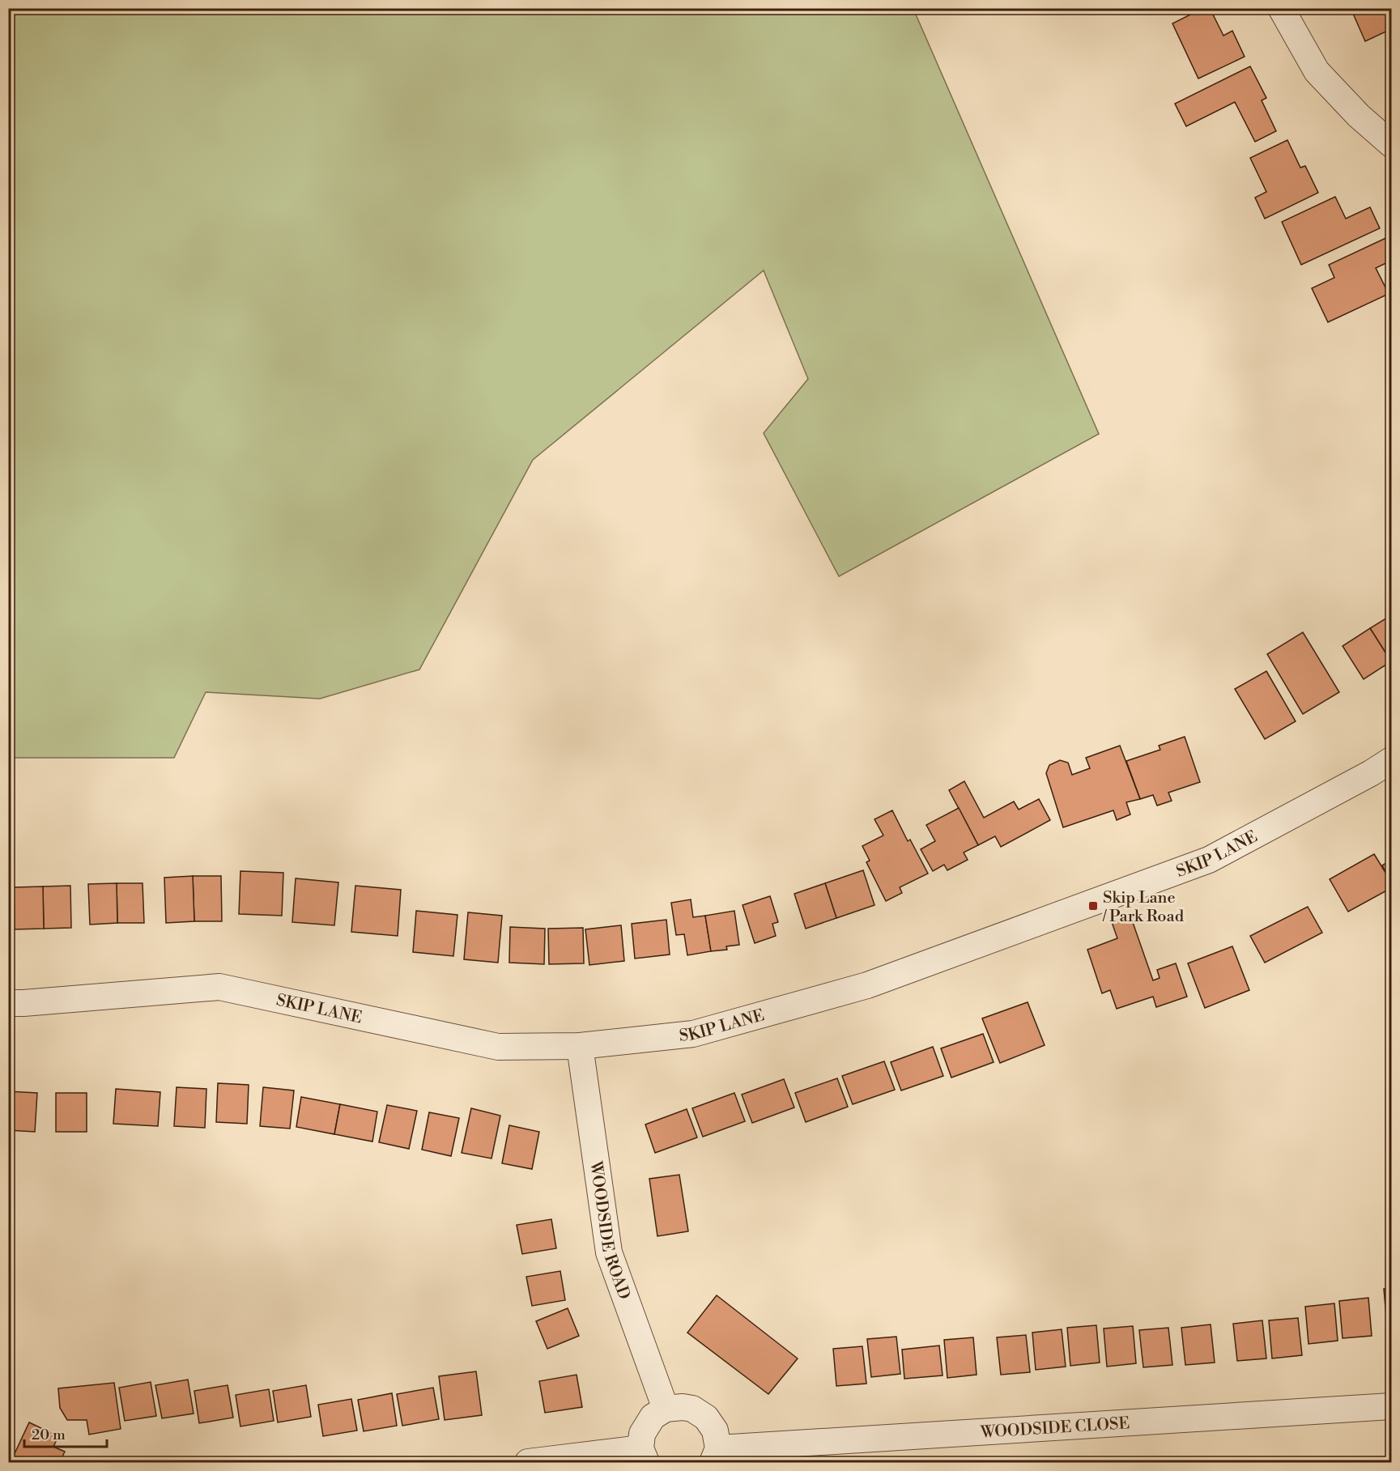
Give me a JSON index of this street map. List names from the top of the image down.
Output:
{
  "streets": {
    "street": ["SKIP LANE", "WOODSIDE ROAD", "WOODSIDE CLOSE"]
  },
  "crossings": [
    ["SKIP LANE", "WOODSIDE ROAD"]
  ],
  "places": {
    "transit": ["Skip Lane / Park Road"]
  },
  "scale_bar": "20 m"
}
